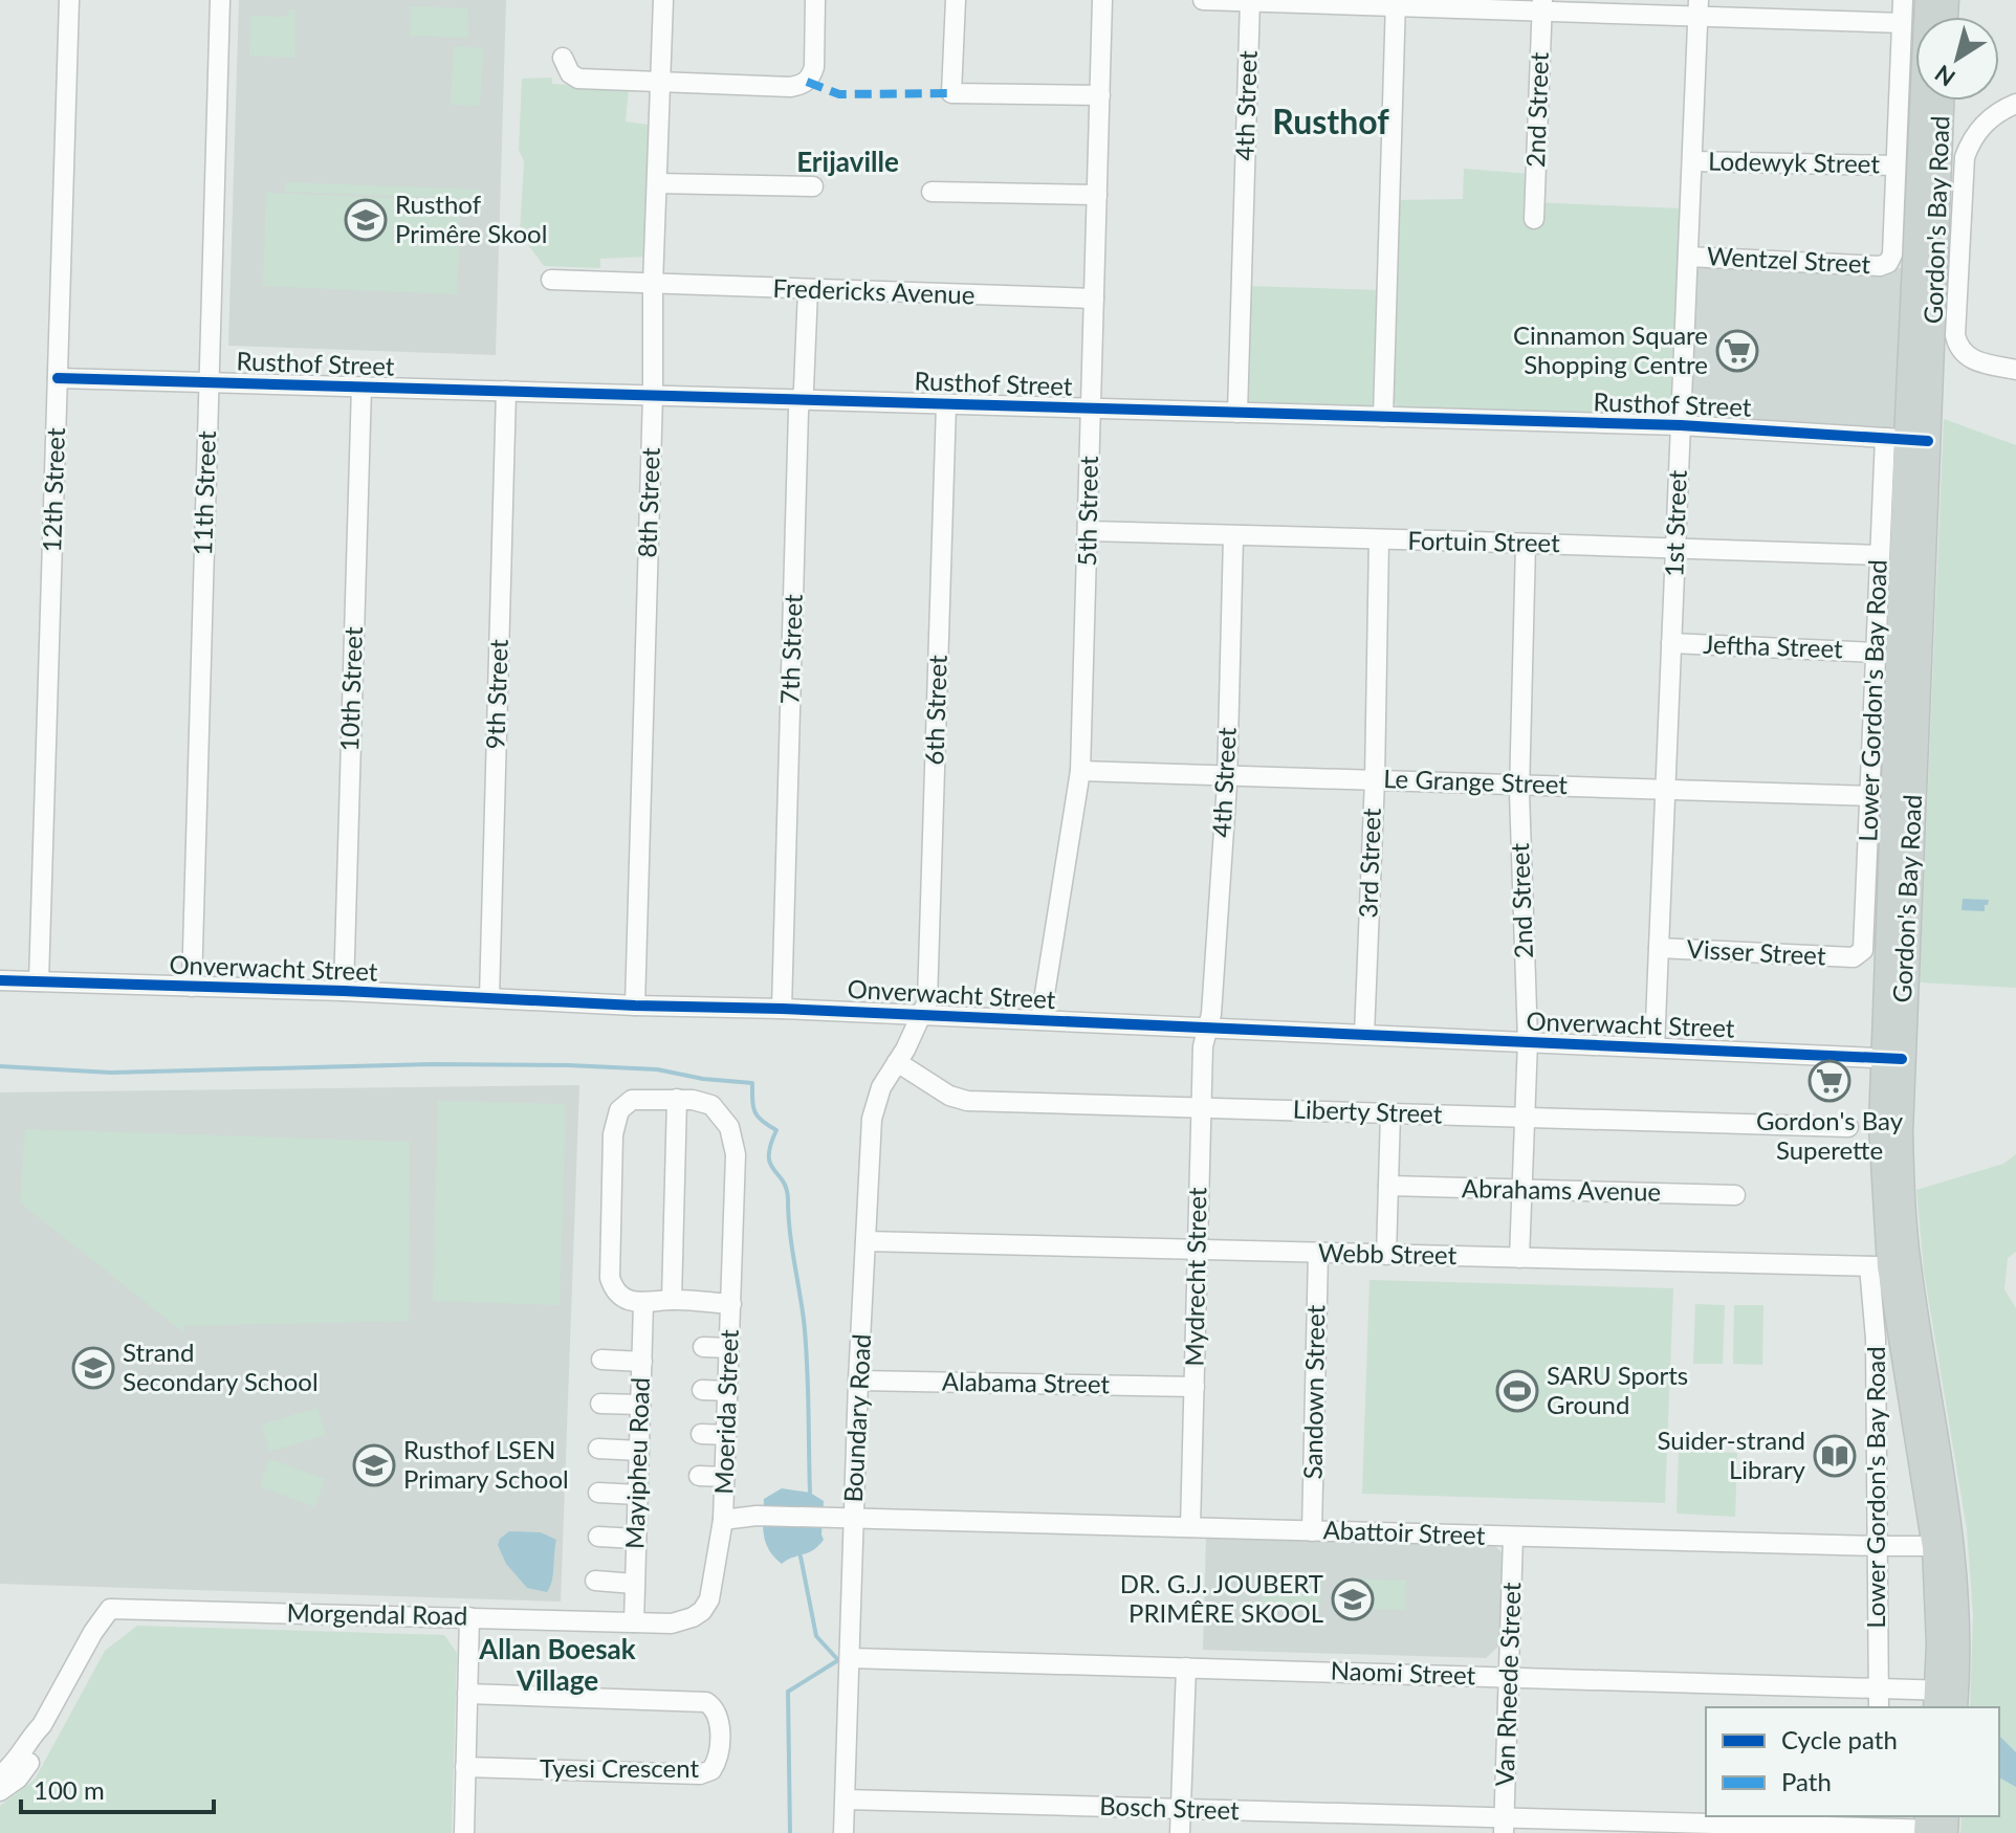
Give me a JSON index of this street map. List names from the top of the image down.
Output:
{
  "streets": {
    "main road": ["Gordon's Bay Road"],
    "street": [
      "4th Street",
      "2nd Street",
      "Lodewyk Street",
      "Wentzel Street",
      "Fredericks Avenue",
      "Rusthof Street",
      "12th Street",
      "11th Street",
      "8th Street",
      "5th Street",
      "1st Street",
      "Fortuin Street",
      "Jeftha Street",
      "7th Street",
      "10th Street",
      "9th Street",
      "Lower Gordon's Bay Road",
      "6th Street",
      "Le Grange Street",
      "3rd Street",
      "Visser Street",
      "Onverwacht Street",
      "Liberty Street",
      "Abrahams Avenue",
      "Webb Street",
      "Mydrecht Street",
      "Alabama Street",
      "Sandown Street",
      "Moerida Street",
      "Boundary Road",
      "Mayipheu Road",
      "Abattoir Street",
      "Morgendal Road",
      "Naomi Street",
      "Van Rheede Street",
      "Tyesi Crescent",
      "Bosch Street"
    ]
  },
  "crossings": [
    ["4th Street", "Rusthof Street"],
    ["4th Street", "Fortuin Street"],
    ["4th Street", "Le Grange Street"],
    ["4th Street", "Onverwacht Street"],
    ["4th Street", "Mydrecht Street"],
    ["2nd Street", "Fortuin Street"],
    ["2nd Street", "Le Grange Street"],
    ["2nd Street", "Onverwacht Street"],
    ["2nd Street", "Liberty Street"],
    ["2nd Street", "Abrahams Avenue"],
    ["2nd Street", "Webb Street"],
    ["Lodewyk Street", "Wentzel Street"],
    ["Lodewyk Street", "1st Street"],
    ["Gordon's Bay Road", "Rusthof Street"],
    ["Gordon's Bay Road", "Lower Gordon's Bay Road"],
    ["Gordon's Bay Road", "Onverwacht Street"],
    ["Gordon's Bay Road", "Webb Street"],
    ["Gordon's Bay Road", "Abattoir Street"],
    ["Gordon's Bay Road", "Naomi Street"],
    ["Wentzel Street", "1st Street"],
    ["Fredericks Avenue", "8th Street"],
    ["Fredericks Avenue", "5th Street"],
    ["Fredericks Avenue", "7th Street"],
    ["Rusthof Street", "12th Street"],
    ["Rusthof Street", "11th Street"],
    ["Rusthof Street", "8th Street"],
    ["Rusthof Street", "5th Street"],
    ["Rusthof Street", "1st Street"],
    ["Rusthof Street", "7th Street"],
    ["Rusthof Street", "10th Street"],
    ["Rusthof Street", "9th Street"],
    ["Rusthof Street", "Lower Gordon's Bay Road"],
    ["Rusthof Street", "6th Street"],
    ["12th Street", "Onverwacht Street"],
    ["11th Street", "Onverwacht Street"],
    ["8th Street", "Onverwacht Street"],
    ["5th Street", "Fortuin Street"],
    ["5th Street", "Le Grange Street"],
    ["5th Street", "Onverwacht Street"],
    ["1st Street", "Fortuin Street"],
    ["1st Street", "Jeftha Street"],
    ["1st Street", "Le Grange Street"],
    ["1st Street", "Visser Street"],
    ["1st Street", "Onverwacht Street"],
    ["Fortuin Street", "Lower Gordon's Bay Road"],
    ["Fortuin Street", "3rd Street"],
    ["Jeftha Street", "Lower Gordon's Bay Road"],
    ["7th Street", "Onverwacht Street"],
    ["10th Street", "Onverwacht Street"],
    ["9th Street", "Onverwacht Street"],
    ["Lower Gordon's Bay Road", "Le Grange Street"],
    ["Lower Gordon's Bay Road", "Visser Street"],
    ["Lower Gordon's Bay Road", "Webb Street"],
    ["Lower Gordon's Bay Road", "Abattoir Street"],
    ["Lower Gordon's Bay Road", "Naomi Street"],
    ["6th Street", "Onverwacht Street"],
    ["6th Street", "Boundary Road"],
    ["Le Grange Street", "3rd Street"],
    ["3rd Street", "Onverwacht Street"],
    ["Onverwacht Street", "Mydrecht Street"],
    ["Onverwacht Street", "Boundary Road"],
    ["Liberty Street", "Mydrecht Street"],
    ["Liberty Street", "Boundary Road"],
    ["Webb Street", "Mydrecht Street"],
    ["Webb Street", "Sandown Street"],
    ["Webb Street", "Boundary Road"],
    ["Mydrecht Street", "Alabama Street"],
    ["Mydrecht Street", "Abattoir Street"],
    ["Alabama Street", "Boundary Road"],
    ["Sandown Street", "Abattoir Street"],
    ["Moerida Street", "Mayipheu Road"],
    ["Moerida Street", "Morgendal Road"],
    ["Boundary Road", "Abattoir Street"],
    ["Boundary Road", "Naomi Street"],
    ["Boundary Road", "Bosch Street"],
    ["Mayipheu Road", "Morgendal Road"],
    ["Abattoir Street", "Van Rheede Street"],
    ["Naomi Street", "Van Rheede Street"],
    ["Van Rheede Street", "Bosch Street"]
  ],
  "districts": ["Rusthof", "Erijaville", "Allan Boesak Village"],
  "places": {
    "school or university": [
      "Rusthof Primêre Skool",
      "Strand Secondary School",
      "Rusthof LSEN Primary School",
      "DR. G.J. JOUBERT PRIMÊRE SKOOL"
    ],
    "supermarket": ["Cinnamon Square Shopping Centre", "Gordon's Bay Superette"],
    "sports": ["SARU Sports Ground"],
    "library": ["Suider-strand Library"]
  },
  "legend": ["Cycle path", "Path"],
  "scale_bar": "100 m",
  "north": "bottom left"
}
